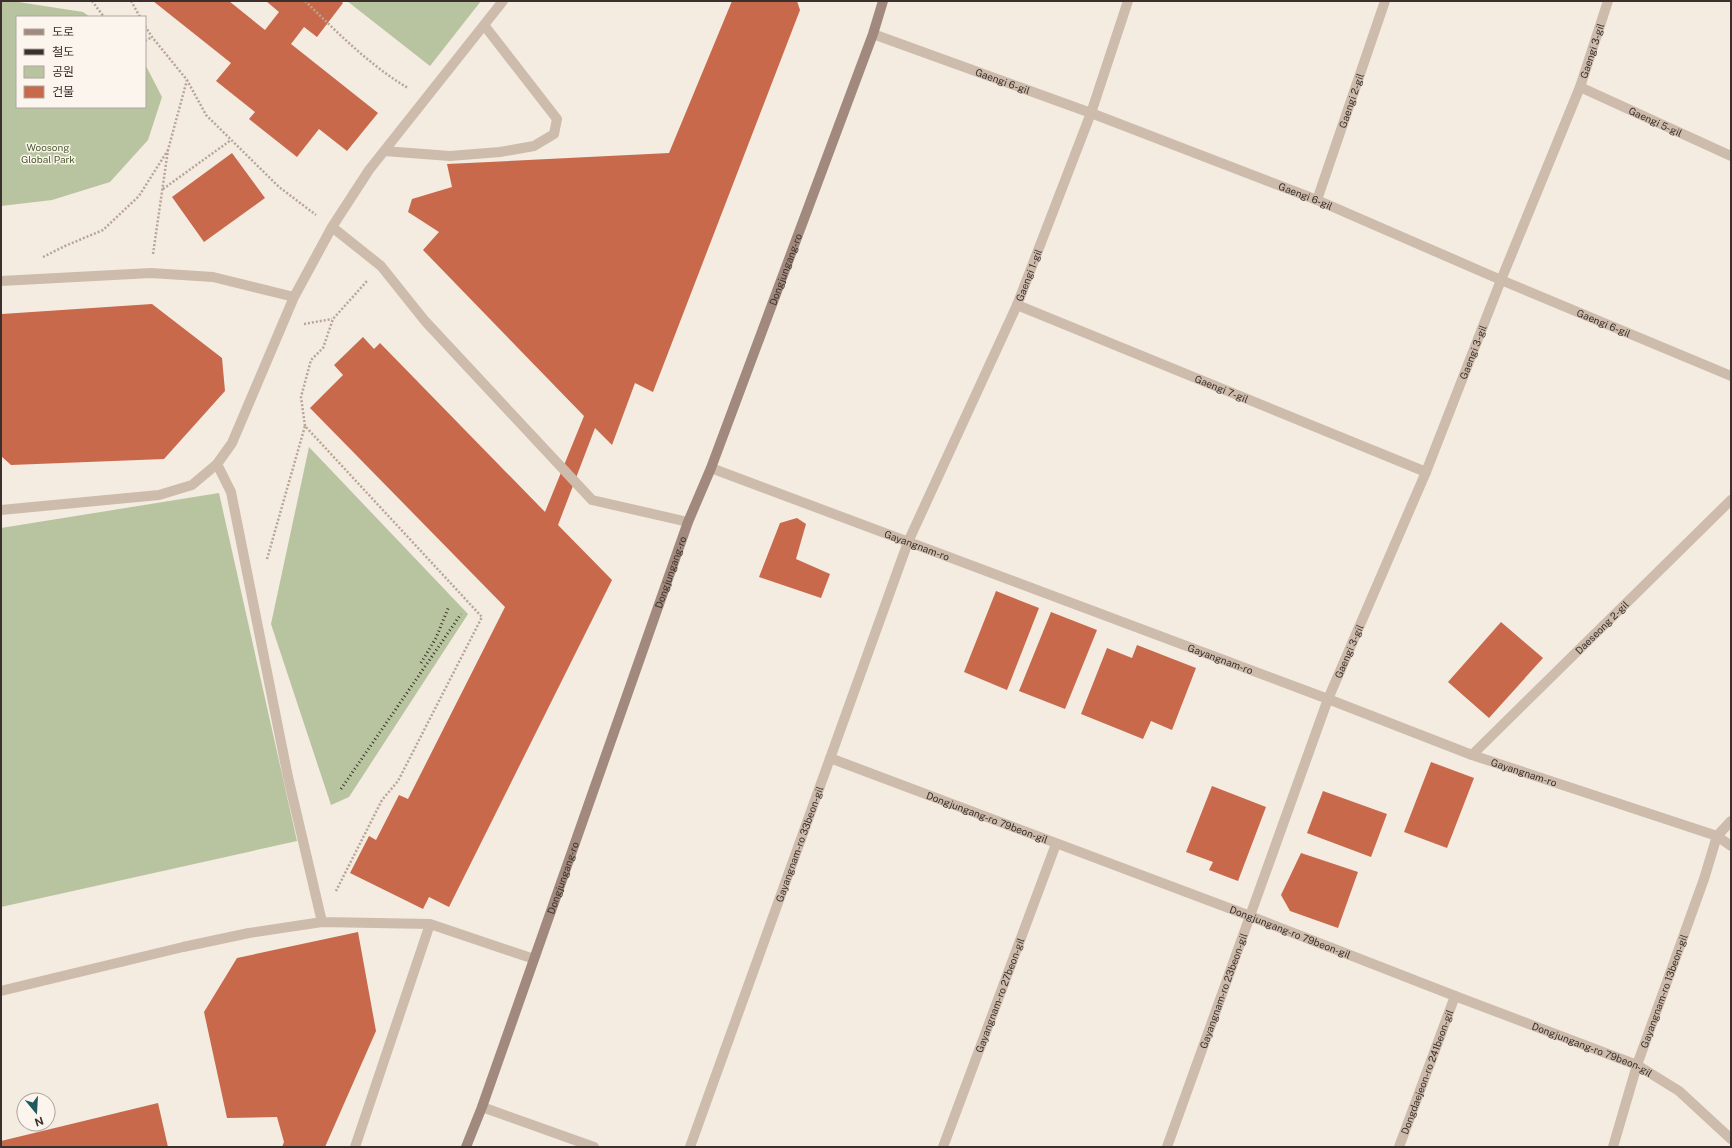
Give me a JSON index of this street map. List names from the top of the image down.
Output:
{
  "streets": {
    "street": [
      "Gaengi 3-gil",
      "Gaengi 6-gil",
      "Gaengi 2-gil",
      "Gaengi 5-gil",
      "Dongjungang-ro",
      "Gaengi 1-gil",
      "Gaengi 7-gil",
      "Gayangnam-ro",
      "Daeseong 2-gil",
      "Dongjungang-ro 79beon-gil",
      "Gayangnam-ro 33beon-gil",
      "Gayangnam-ro 23beon-gil",
      "Gayangnam-ro 13beon-gil",
      "Gayangnam-ro 27beon-gil",
      "Dongdaejeon-ro 241beon-gil"
    ]
  },
  "crossings": [
    ["Gaengi 3-gil", "Gaengi 6-gil"],
    ["Gaengi 3-gil", "Gaengi 5-gil"],
    ["Gaengi 3-gil", "Gaengi 7-gil"],
    ["Gaengi 3-gil", "Gayangnam-ro"],
    ["Gaengi 3-gil", "Gayangnam-ro 23beon-gil"],
    ["Gaengi 6-gil", "Gaengi 2-gil"],
    ["Gaengi 6-gil", "Dongjungang-ro"],
    ["Gaengi 6-gil", "Gaengi 1-gil"],
    ["Dongjungang-ro", "Gayangnam-ro"],
    ["Gaengi 1-gil", "Gaengi 7-gil"],
    ["Gaengi 1-gil", "Gayangnam-ro"],
    ["Gaengi 1-gil", "Gayangnam-ro 33beon-gil"],
    ["Gayangnam-ro", "Daeseong 2-gil"],
    ["Gayangnam-ro", "Gayangnam-ro 33beon-gil"],
    ["Gayangnam-ro", "Gayangnam-ro 23beon-gil"],
    ["Gayangnam-ro", "Gayangnam-ro 13beon-gil"],
    ["Dongjungang-ro 79beon-gil", "Gayangnam-ro 33beon-gil"],
    ["Dongjungang-ro 79beon-gil", "Gayangnam-ro 23beon-gil"],
    ["Dongjungang-ro 79beon-gil", "Gayangnam-ro 13beon-gil"],
    ["Dongjungang-ro 79beon-gil", "Gayangnam-ro 27beon-gil"],
    ["Dongjungang-ro 79beon-gil", "Dongdaejeon-ro 241beon-gil"]
  ],
  "parks": ["Woosong Global Park"],
  "legend": [
    "도로",
    "철도",
    "공원",
    "건물"
  ],
  "north": "bottom"
}
